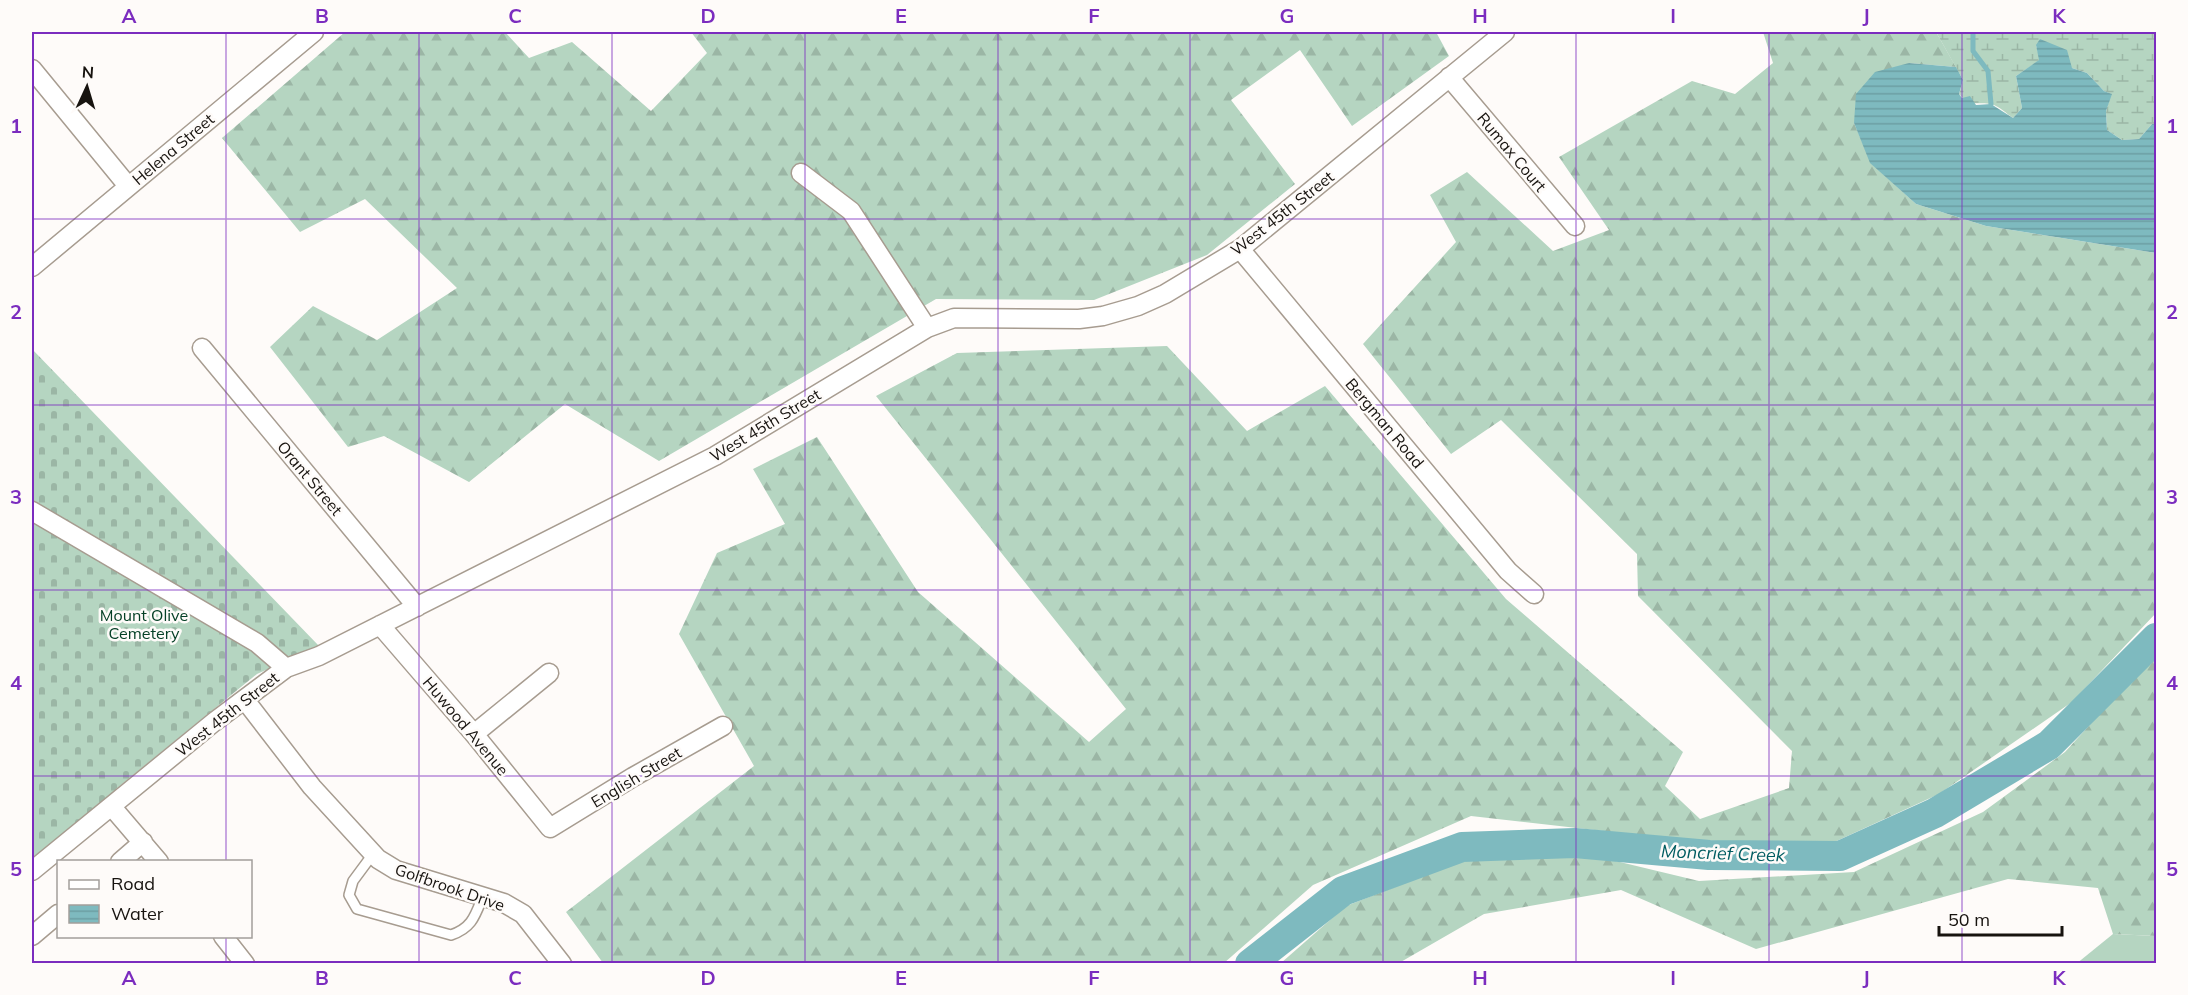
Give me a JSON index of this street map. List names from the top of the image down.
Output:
{
  "streets": {
    "street": [
      "Helena Street",
      "Rumax Court",
      "West 45th Street",
      "Bergman Road",
      "Orant Street",
      "Huwood Avenue",
      "English Street",
      "Golfbrook Drive"
    ]
  },
  "crossings": [
    ["Rumax Court", "West 45th Street"],
    ["West 45th Street", "Bergman Road"],
    ["West 45th Street", "Orant Street"],
    ["West 45th Street", "Huwood Avenue"],
    ["West 45th Street", "Golfbrook Drive"],
    ["Huwood Avenue", "English Street"]
  ],
  "water": ["Moncrief Creek"],
  "parks": ["Mount Olive Cemetery"],
  "legend": ["Road", "Water"],
  "scale_bar": "50 m",
  "north": "top",
  "grid": {
    "columns": [
      "A",
      "B",
      "C",
      "D",
      "E",
      "F",
      "G",
      "H",
      "I",
      "J",
      "K"
    ],
    "rows": [
      "1",
      "2",
      "3",
      "4",
      "5"
    ]
  }
}
